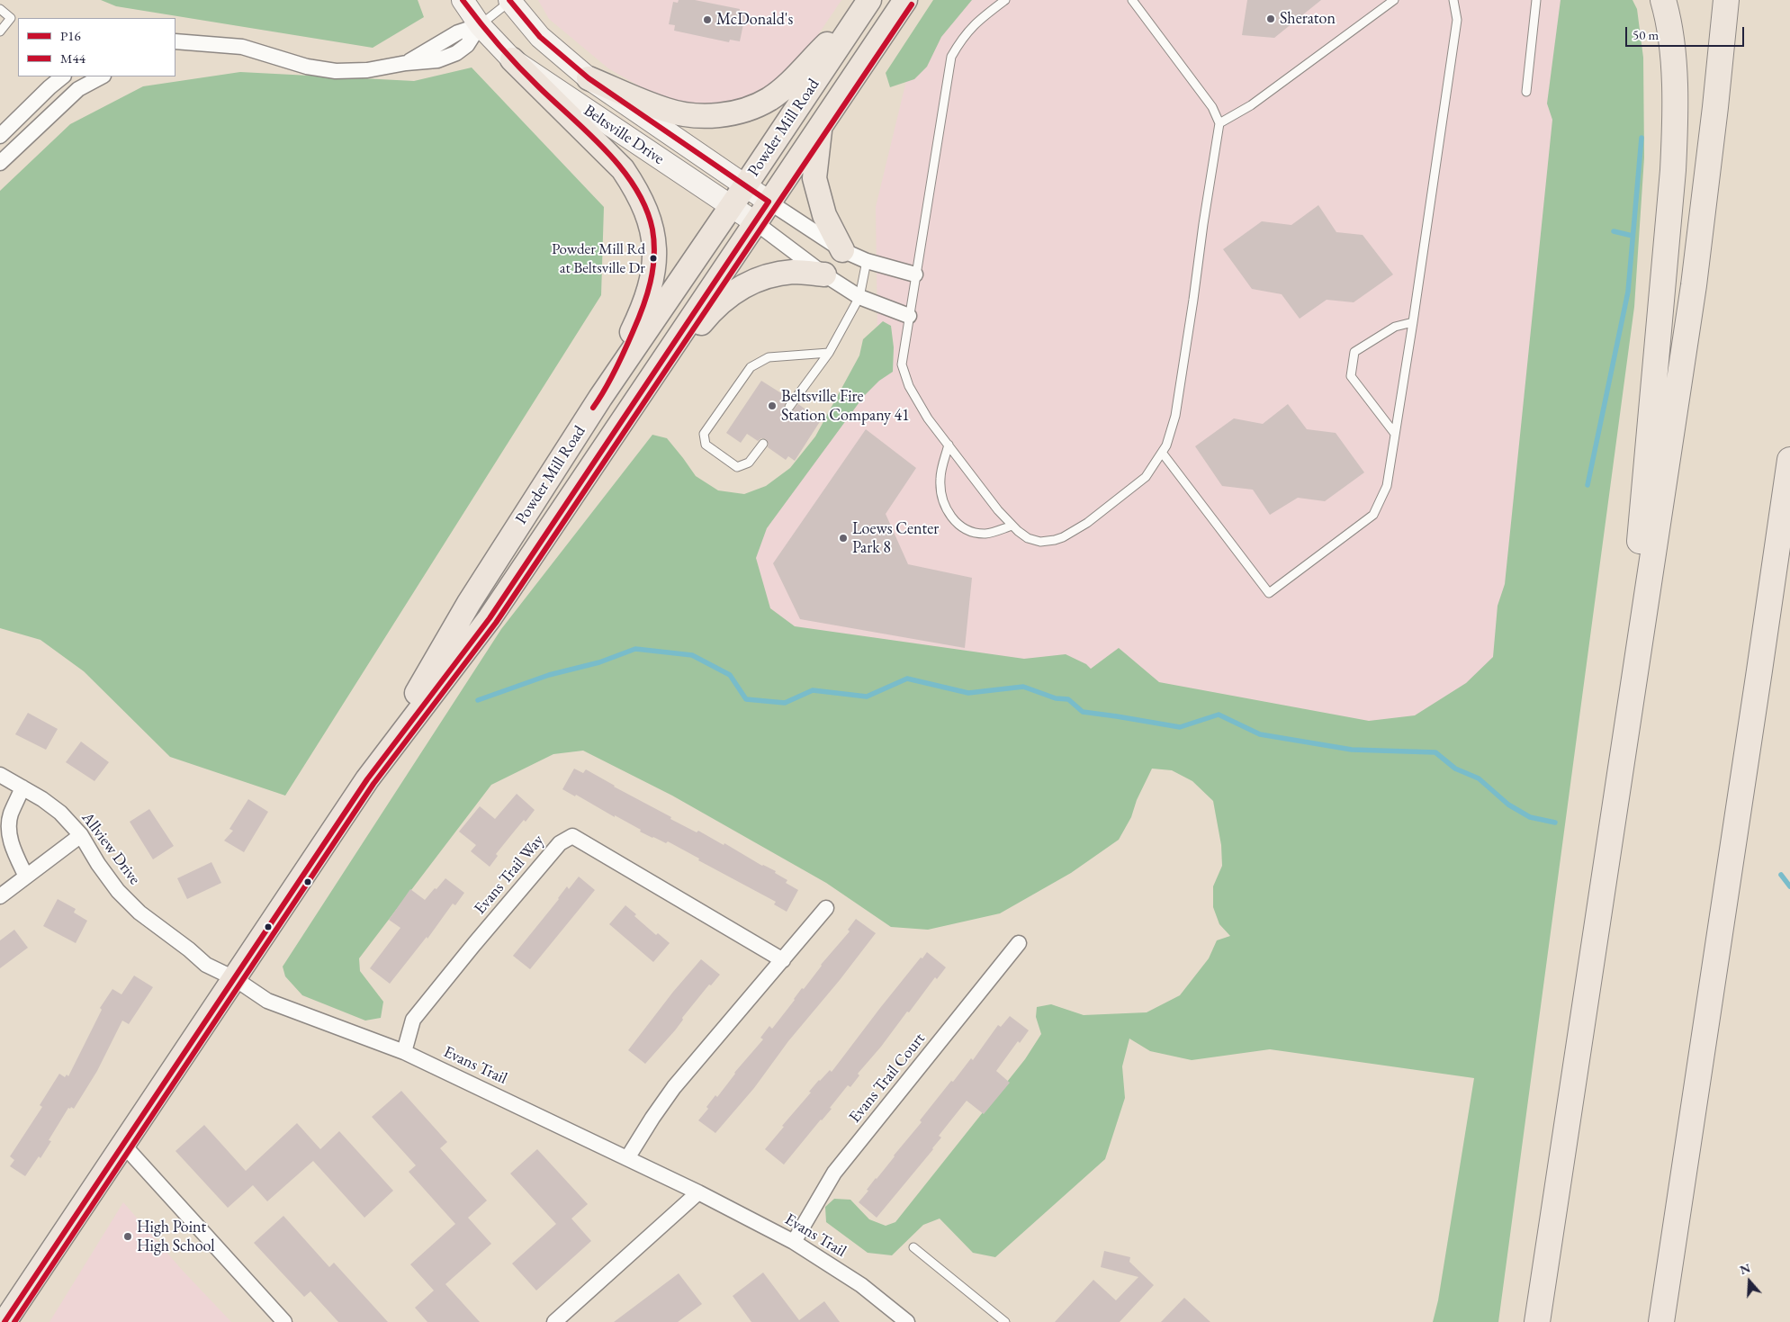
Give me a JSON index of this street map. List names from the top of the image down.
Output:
{
  "streets": {
    "main road": ["Powder Mill Road"],
    "street": [
      "Beltsville Drive",
      "Allview Drive",
      "Evans Trail Way",
      "Evans Trail",
      "Evans Trail Court"
    ]
  },
  "crossings": [
    ["Powder Mill Road", "Beltsville Drive"],
    ["Powder Mill Road", "Allview Drive"],
    ["Powder Mill Road", "Evans Trail"],
    ["Allview Drive", "Evans Trail"],
    ["Evans Trail Way", "Evans Trail"],
    ["Evans Trail", "Evans Trail Court"]
  ],
  "places": [
    "Sheraton",
    "McDonald's",
    "Powder Mill Rd at Beltsville Dr",
    "Beltsville Fire Station Company 41",
    "Loews Center Park 8",
    "High Point High School"
  ],
  "lines": ["transit line P16", "transit line M44"],
  "legend": ["P16", "M44"],
  "scale_bar": "50 m",
  "north": "top"
}
